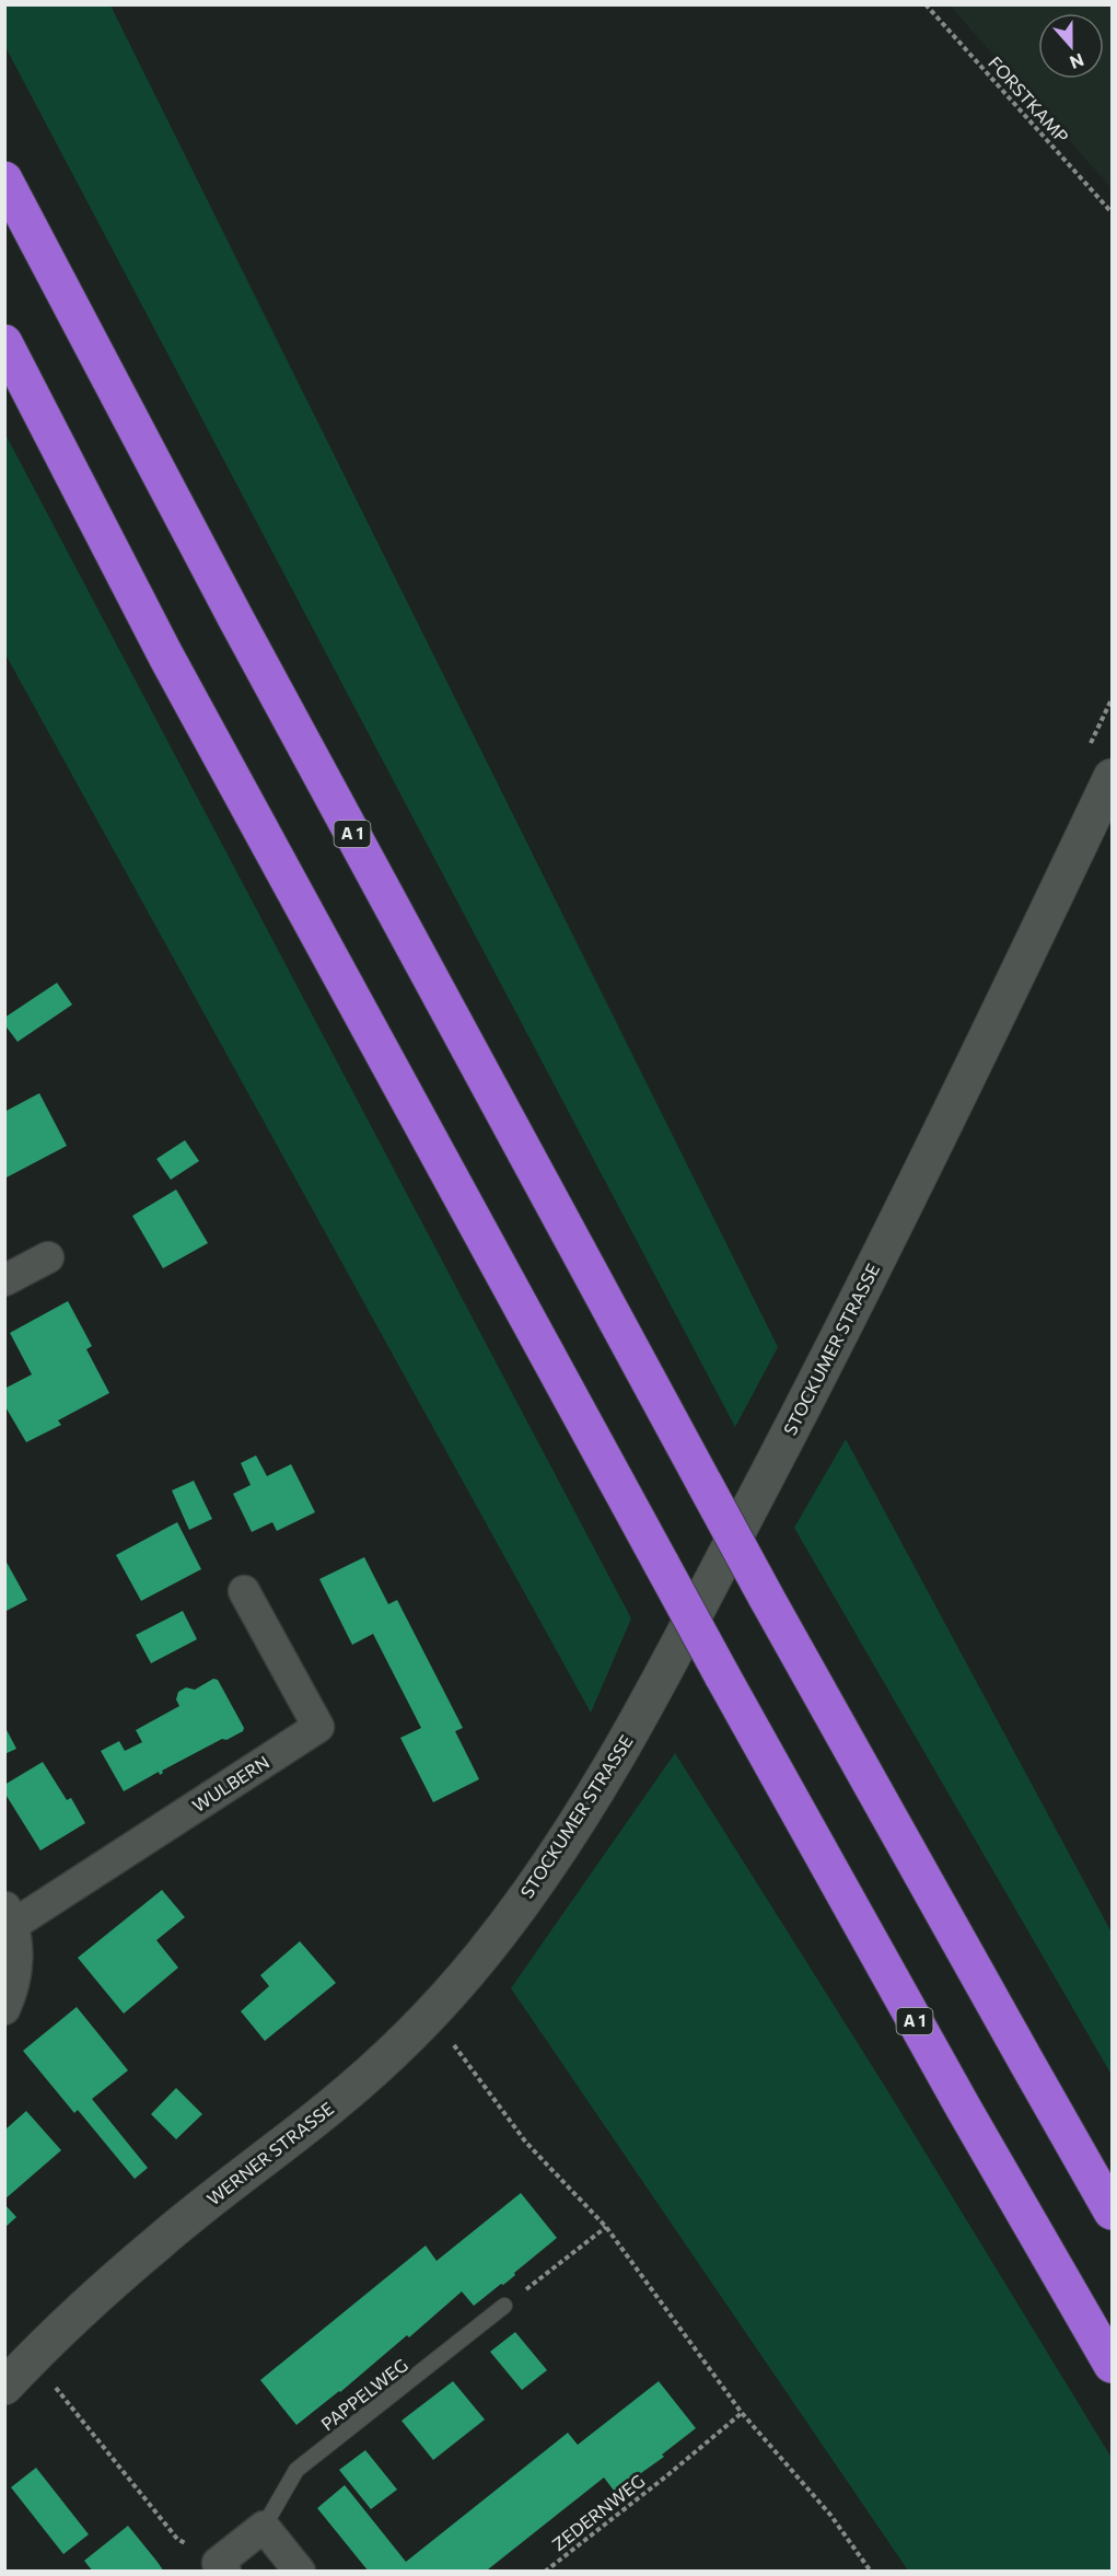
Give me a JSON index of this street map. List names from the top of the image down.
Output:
{
  "streets": {
    "highway": ["A 1"],
    "main road": ["STOCKUMER STRASSE", "WERNER STRASSE"],
    "street": ["WULBERN"],
    "lane": ["PAPPELWEG"],
    "path": ["FORSTKAMP", "ZEDERNWEG"]
  },
  "crossings": [
    ["STOCKUMER STRASSE", "WERNER STRASSE"]
  ],
  "north": "bottom"
}
